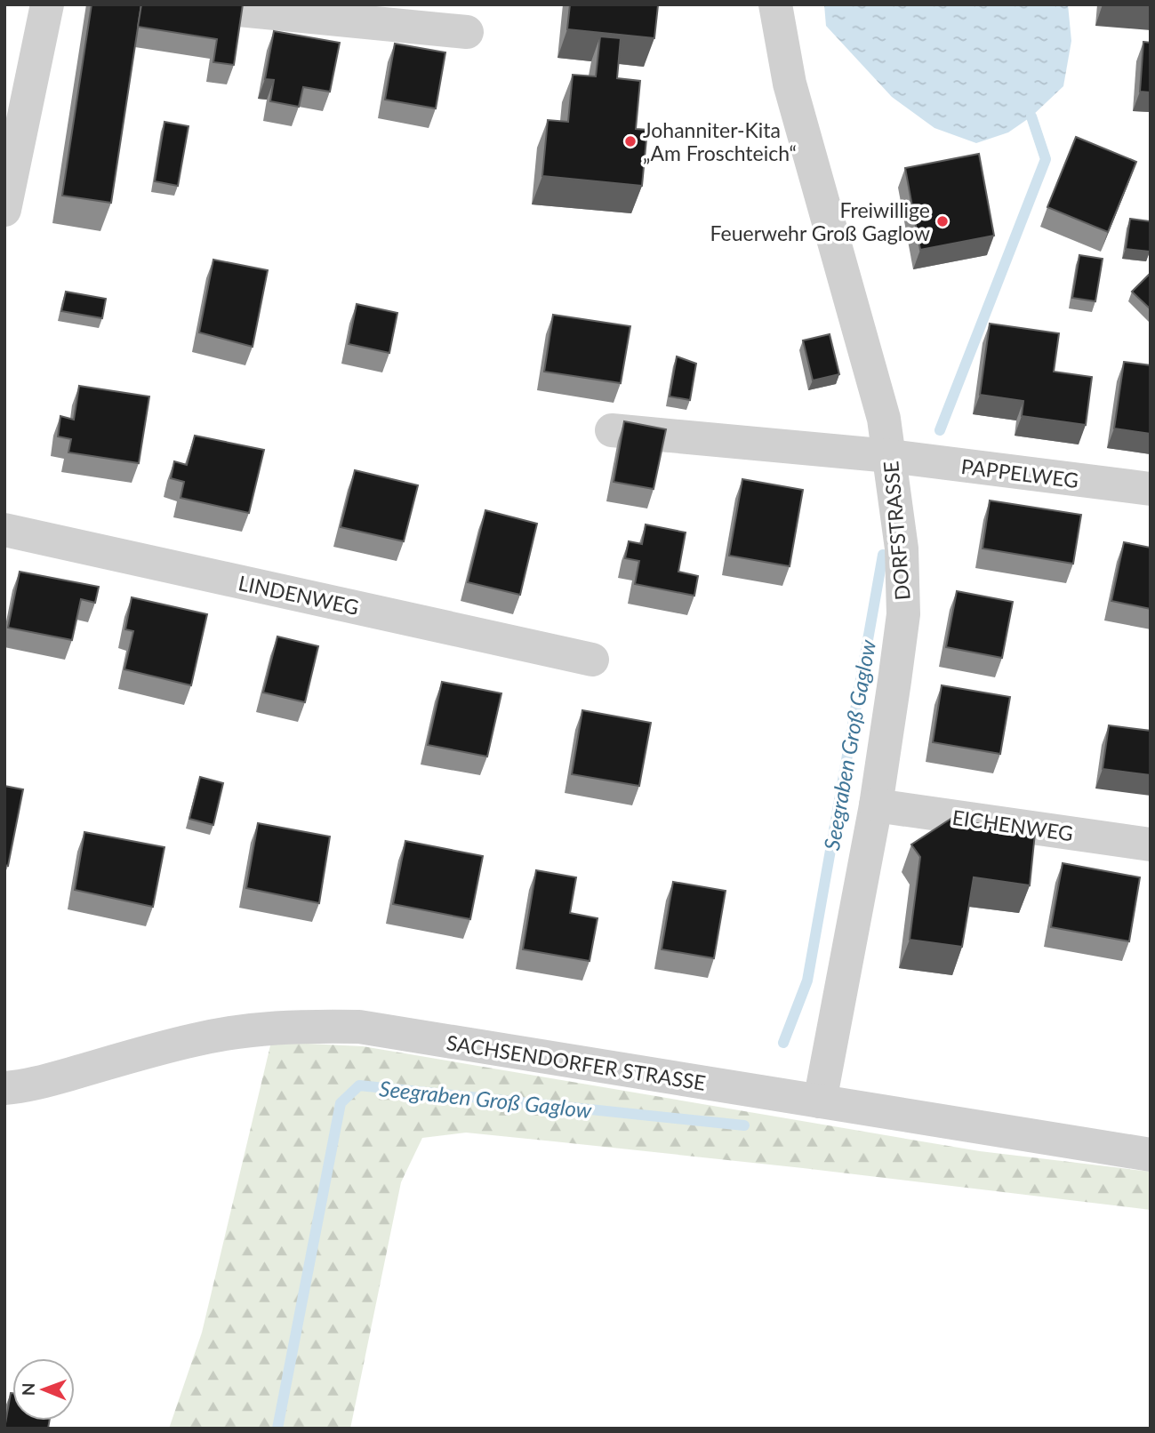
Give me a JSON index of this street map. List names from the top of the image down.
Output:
{
  "streets": {
    "street": [
      "PAPPELWEG",
      "DORFSTRASSE",
      "LINDENWEG",
      "EICHENWEG",
      "SACHSENDORFER STRASSE"
    ]
  },
  "crossings": [
    ["PAPPELWEG", "DORFSTRASSE"],
    ["DORFSTRASSE", "EICHENWEG"],
    ["DORFSTRASSE", "SACHSENDORFER STRASSE"]
  ],
  "water": ["Seegraben Groß Gaglow"],
  "places": ["Johanniter-Kita „Am Froschteich“", "Freiwillige Feuerwehr Groß Gaglow"],
  "north": "left"
}
